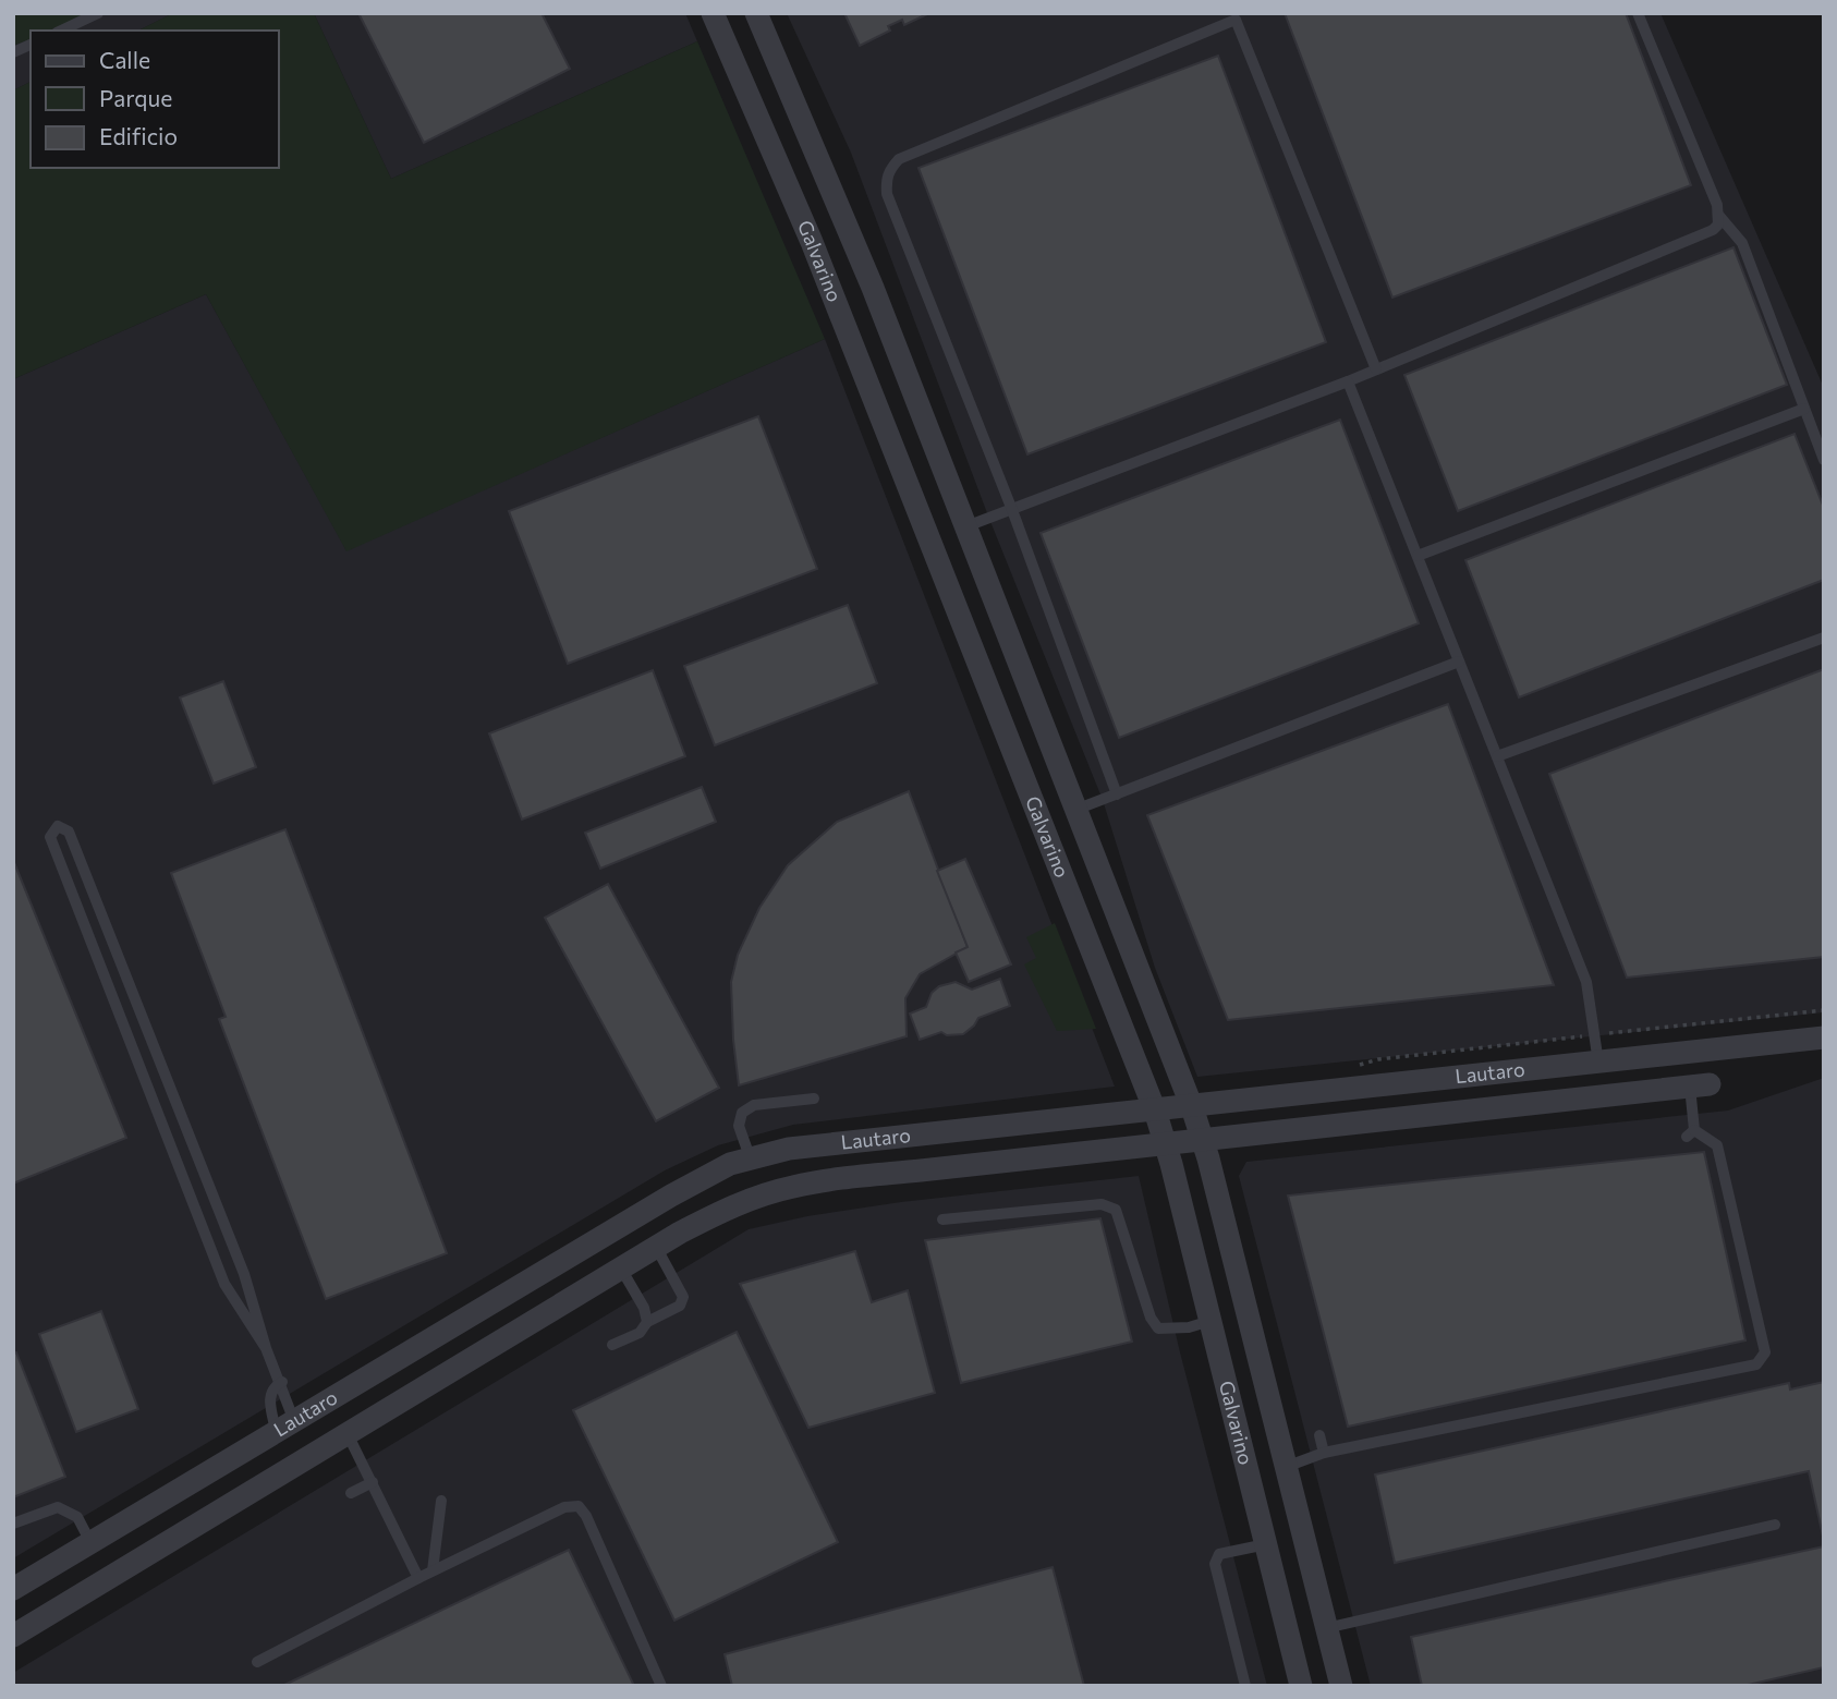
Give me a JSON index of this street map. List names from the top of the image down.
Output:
{
  "streets": {
    "street": ["Galvarino", "Lautaro"]
  },
  "crossings": [
    ["Galvarino", "Lautaro"]
  ],
  "legend": ["Calle", "Parque", "Edificio"]
}
